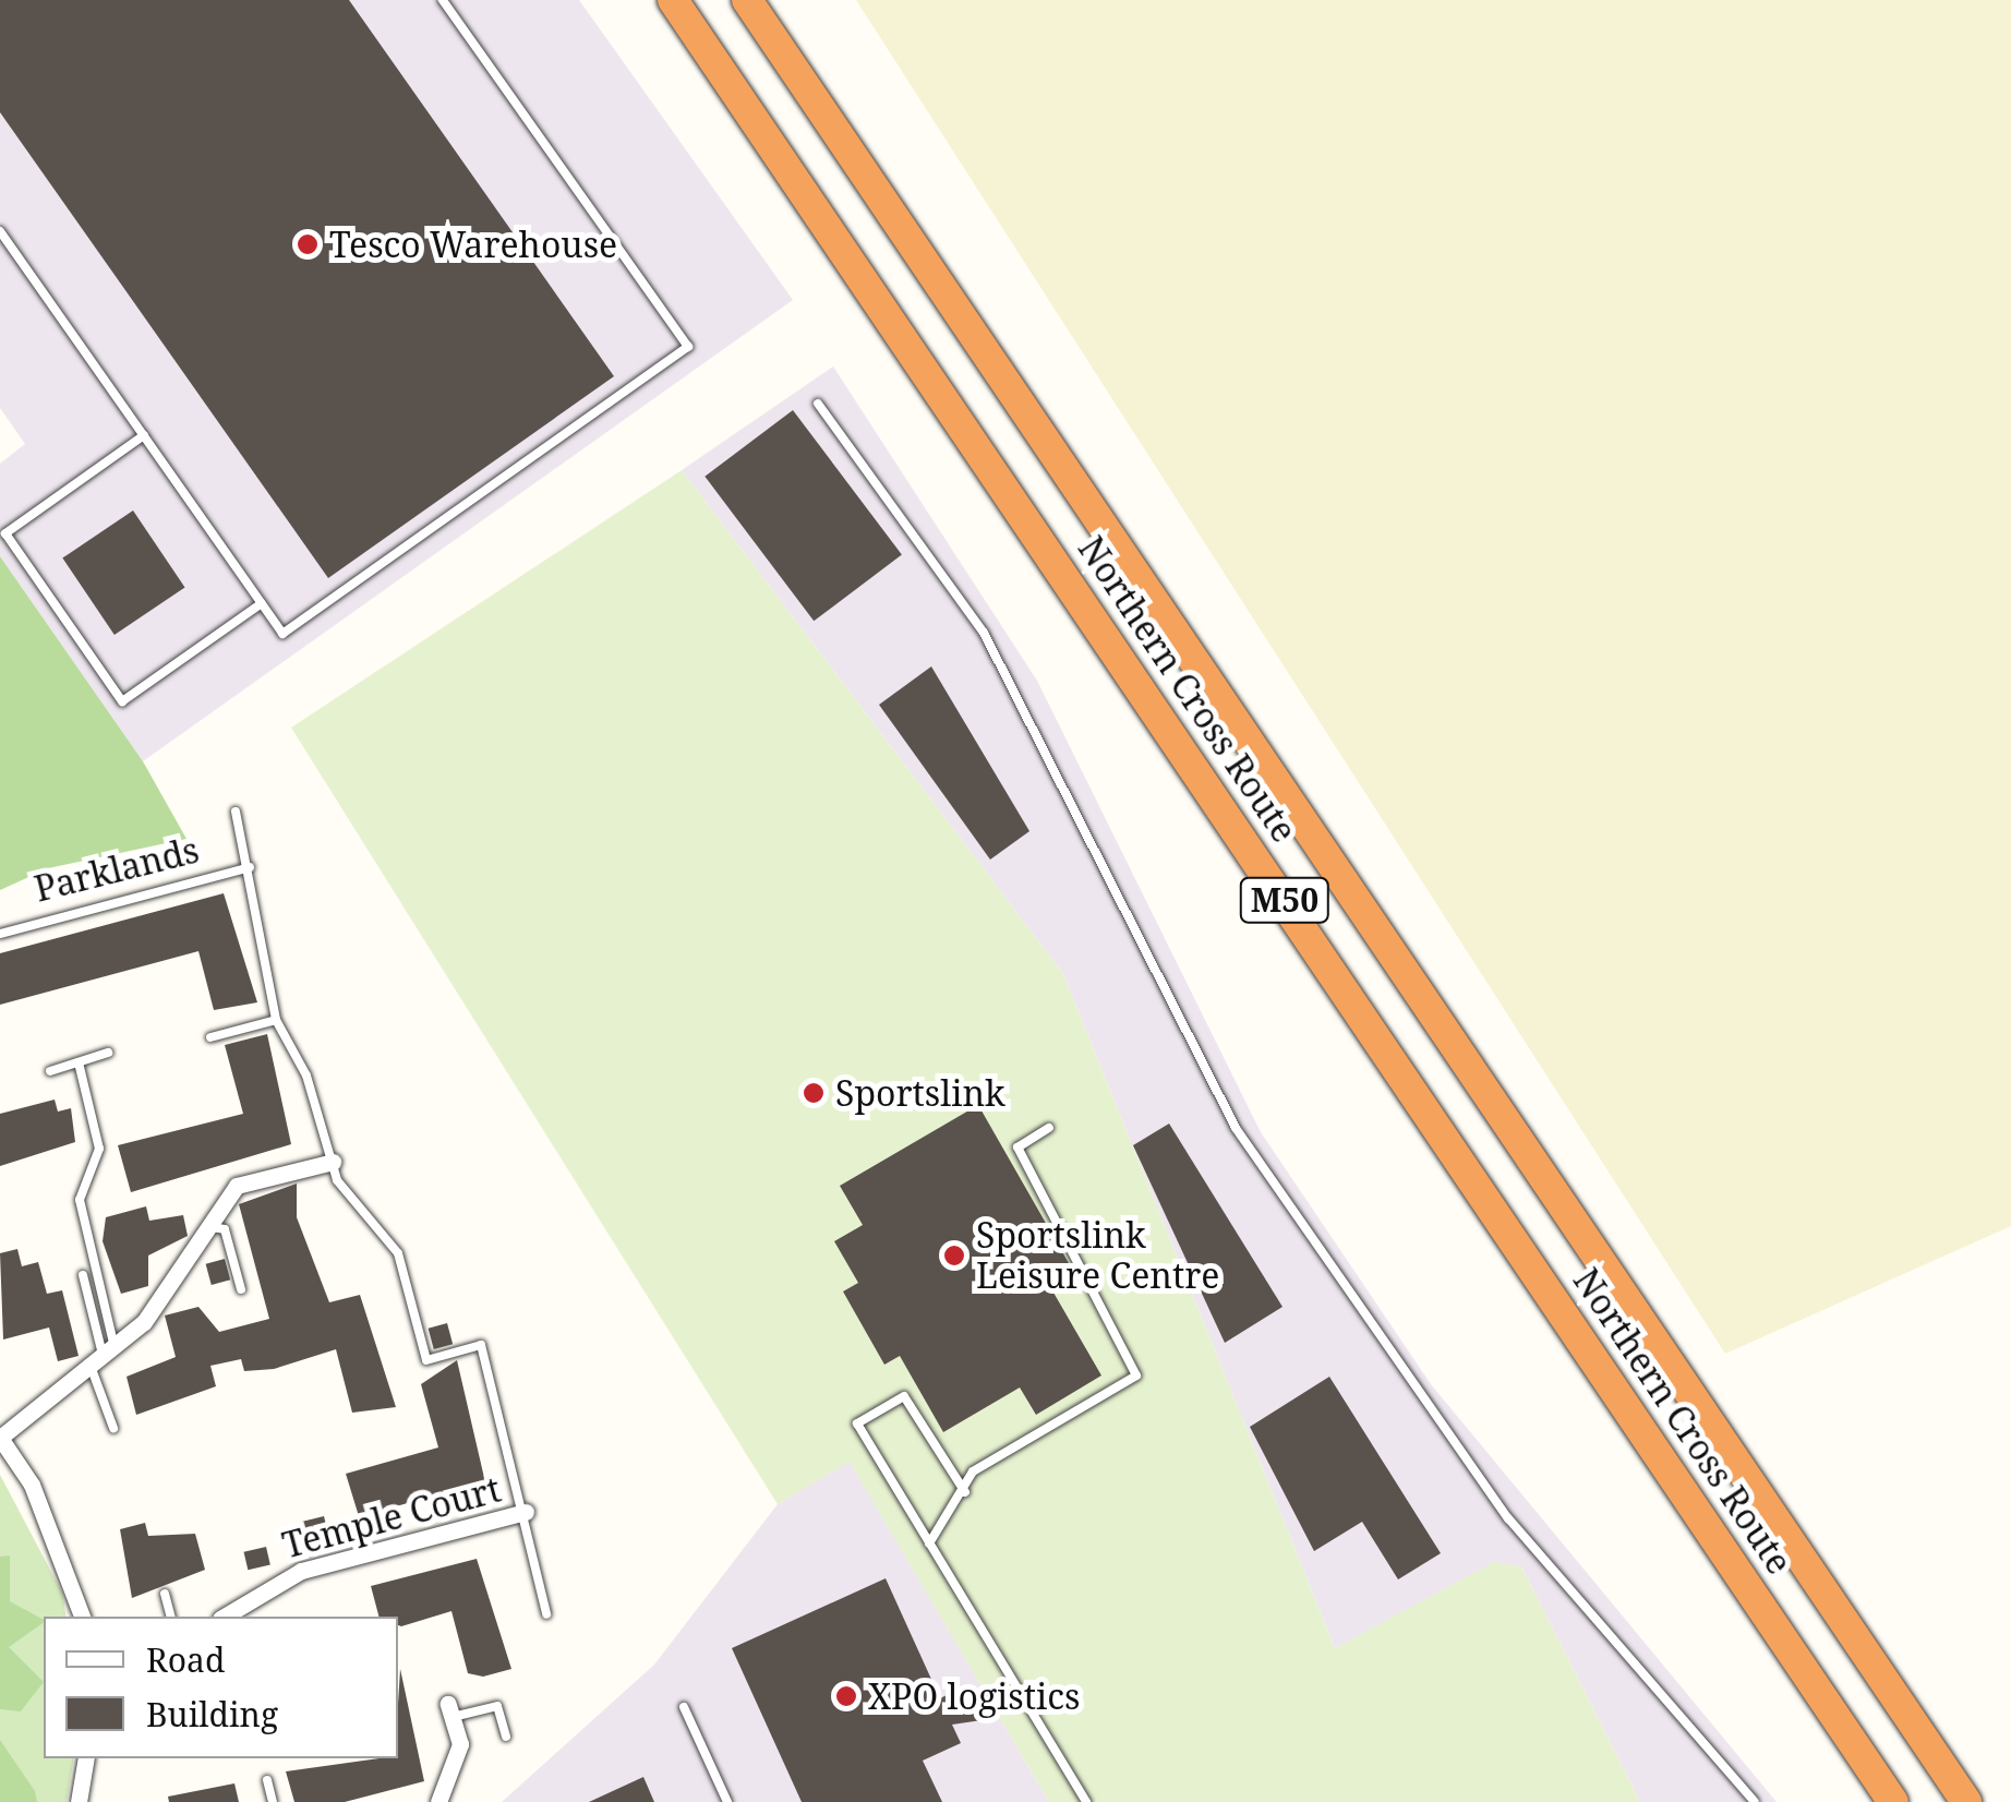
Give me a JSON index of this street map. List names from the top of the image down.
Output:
{
  "streets": {
    "highway": ["Northern Cross Route", "M50"],
    "street": ["Temple Court"],
    "lane": ["Parklands"]
  },
  "crossings": [
    ["Parklands", "Temple Court"]
  ],
  "places": [
    "Tesco Warehouse",
    "Sportslink",
    "Sportslink Leisure Centre",
    "XPO logistics"
  ],
  "legend": ["Road", "Building"]
}
